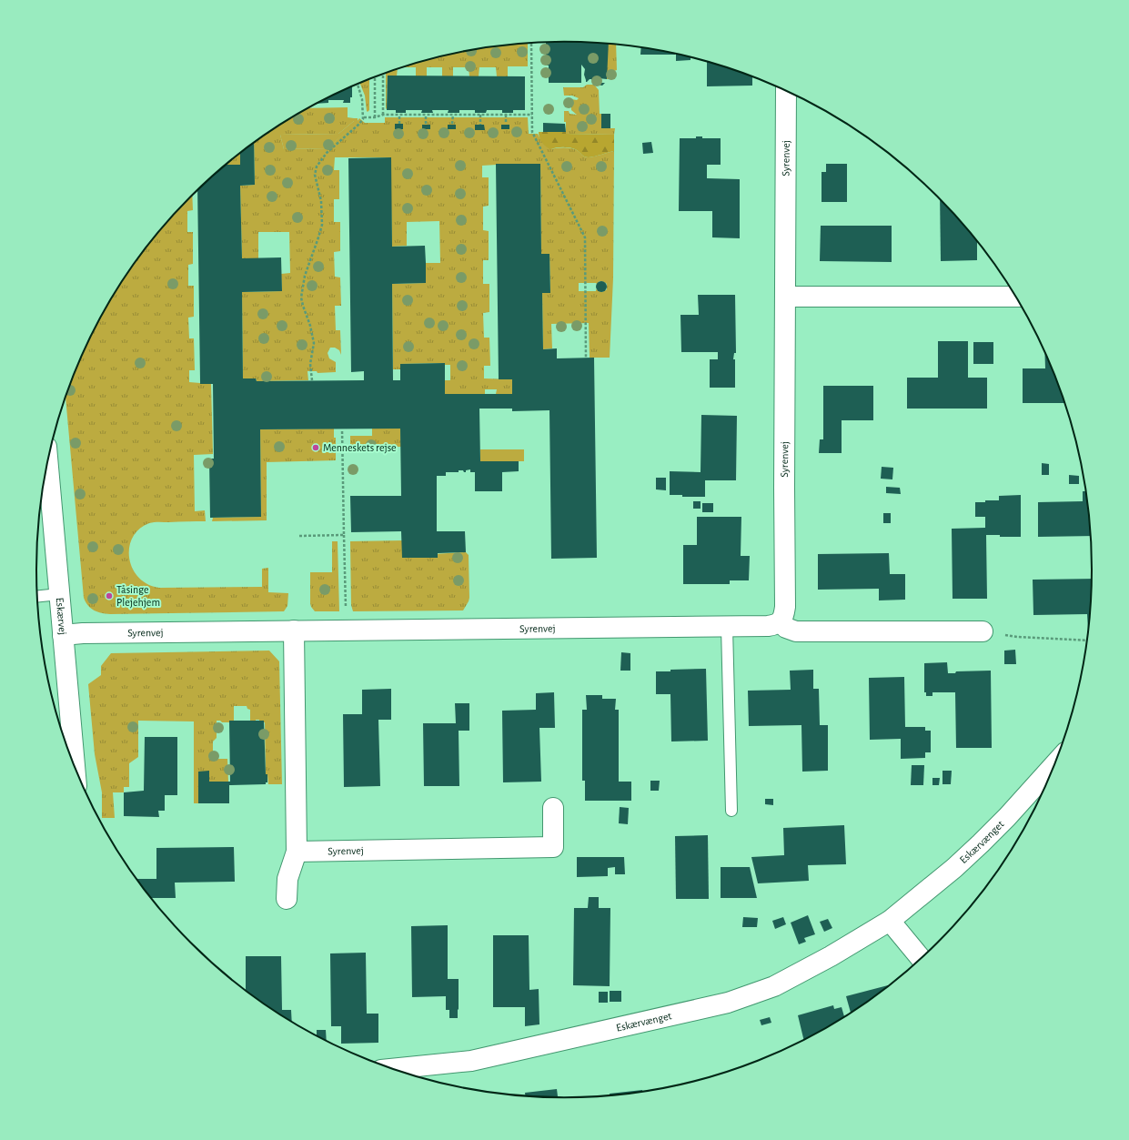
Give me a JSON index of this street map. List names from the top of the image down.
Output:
{
  "streets": {
    "street": ["Syrenvej", "Eskærvej", "Eskærvænget"]
  },
  "crossings": [
    ["Syrenvej", "Eskærvej"]
  ],
  "places": ["Menneskets rejse", "Tåsinge Plejehjem"]
}
